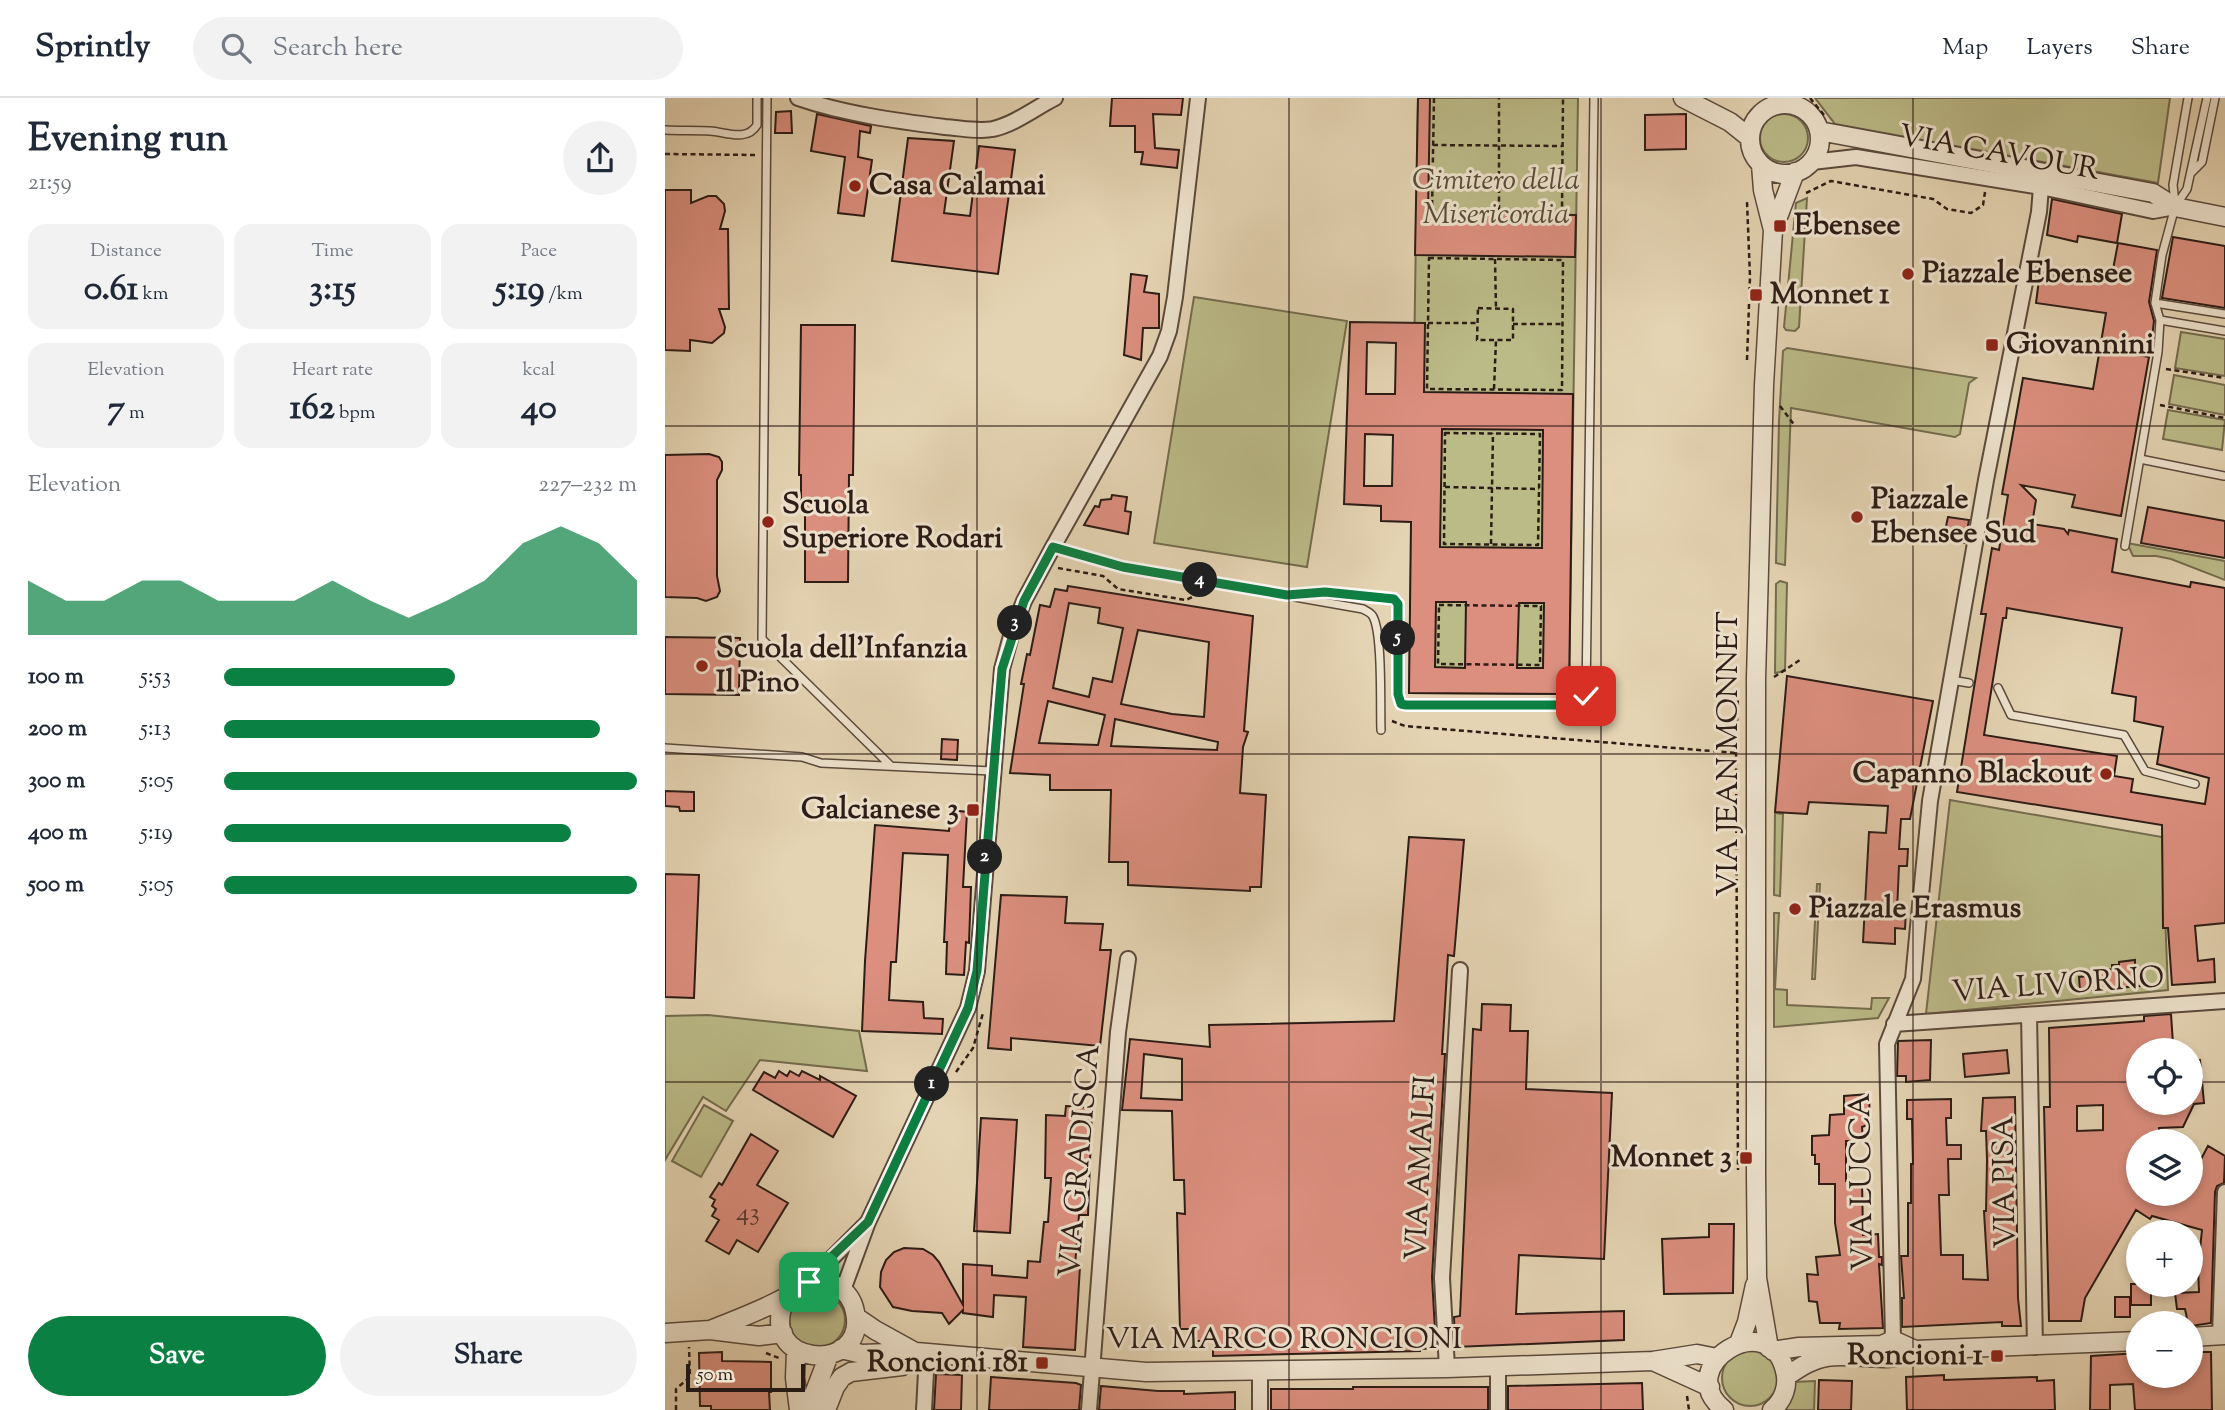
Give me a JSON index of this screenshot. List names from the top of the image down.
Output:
{
  "streets": {
    "street": [
      "VIA CAVOUR",
      "VIA JEAN MONNET",
      "VIA LIVORNO",
      "VIA GRADISCA",
      "VIA AMALFI",
      "VIA LUCCA",
      "VIA PISA",
      "VIA MARCO RONCIONI"
    ]
  },
  "crossings": [
    ["VIA CAVOUR", "VIA JEAN MONNET"],
    ["VIA CAVOUR", "VIA LUCCA"],
    ["VIA LIVORNO", "VIA LUCCA"],
    ["VIA LIVORNO", "VIA PISA"],
    ["VIA GRADISCA", "VIA MARCO RONCIONI"],
    ["VIA AMALFI", "VIA MARCO RONCIONI"]
  ],
  "parks": ["Cimitero della Misericordia"],
  "places": {
    "other": [
      "Casa Calamai",
      "Piazzale Ebensee",
      "Piazzale Ebensee Sud",
      "Scuola Superiore Rodari",
      "Scuola dell'Infanzia Il Pino",
      "Capanno Blackout",
      "Piazzale Erasmus"
    ],
    "transit": [
      "Ebensee",
      "Monnet 1",
      "Giovannini",
      "Galcianese 3",
      "Monnet 3",
      "Roncioni 1",
      "Roncioni 181"
    ]
  },
  "house_numbers": ["43"],
  "scale_bar": "50 m",
  "page": {
    "header": "Sprintly",
    "search": "Search here",
    "nav": ["Map", "Layers", "Share"],
    "heading": ["Evening run", "21:59"],
    "stats": [
      ["Distance", "0.61 km"],
      ["Time", "3:15"],
      ["Pace", "5:19 /km"],
      ["Elevation", "7 m"],
      ["Heart rate", "162 bpm"],
      ["kcal", "40"]
    ],
    "chart": ["Elevation", "227–232 m"],
    "pins": [
      "4",
      "3",
      "5",
      "2",
      "1"
    ],
    "list": [
      {
        "name": "100 m",
        "note": "5:53"
      },
      {
        "name": "200 m",
        "note": "5:13"
      },
      {
        "name": "300 m",
        "note": "5:05"
      },
      {
        "name": "400 m",
        "note": "5:19"
      },
      {
        "name": "500 m",
        "note": "5:05"
      }
    ],
    "map_buttons": ["+", "−"],
    "buttons": ["Save", "Share"],
    "scale": "50 m"
  }
}
